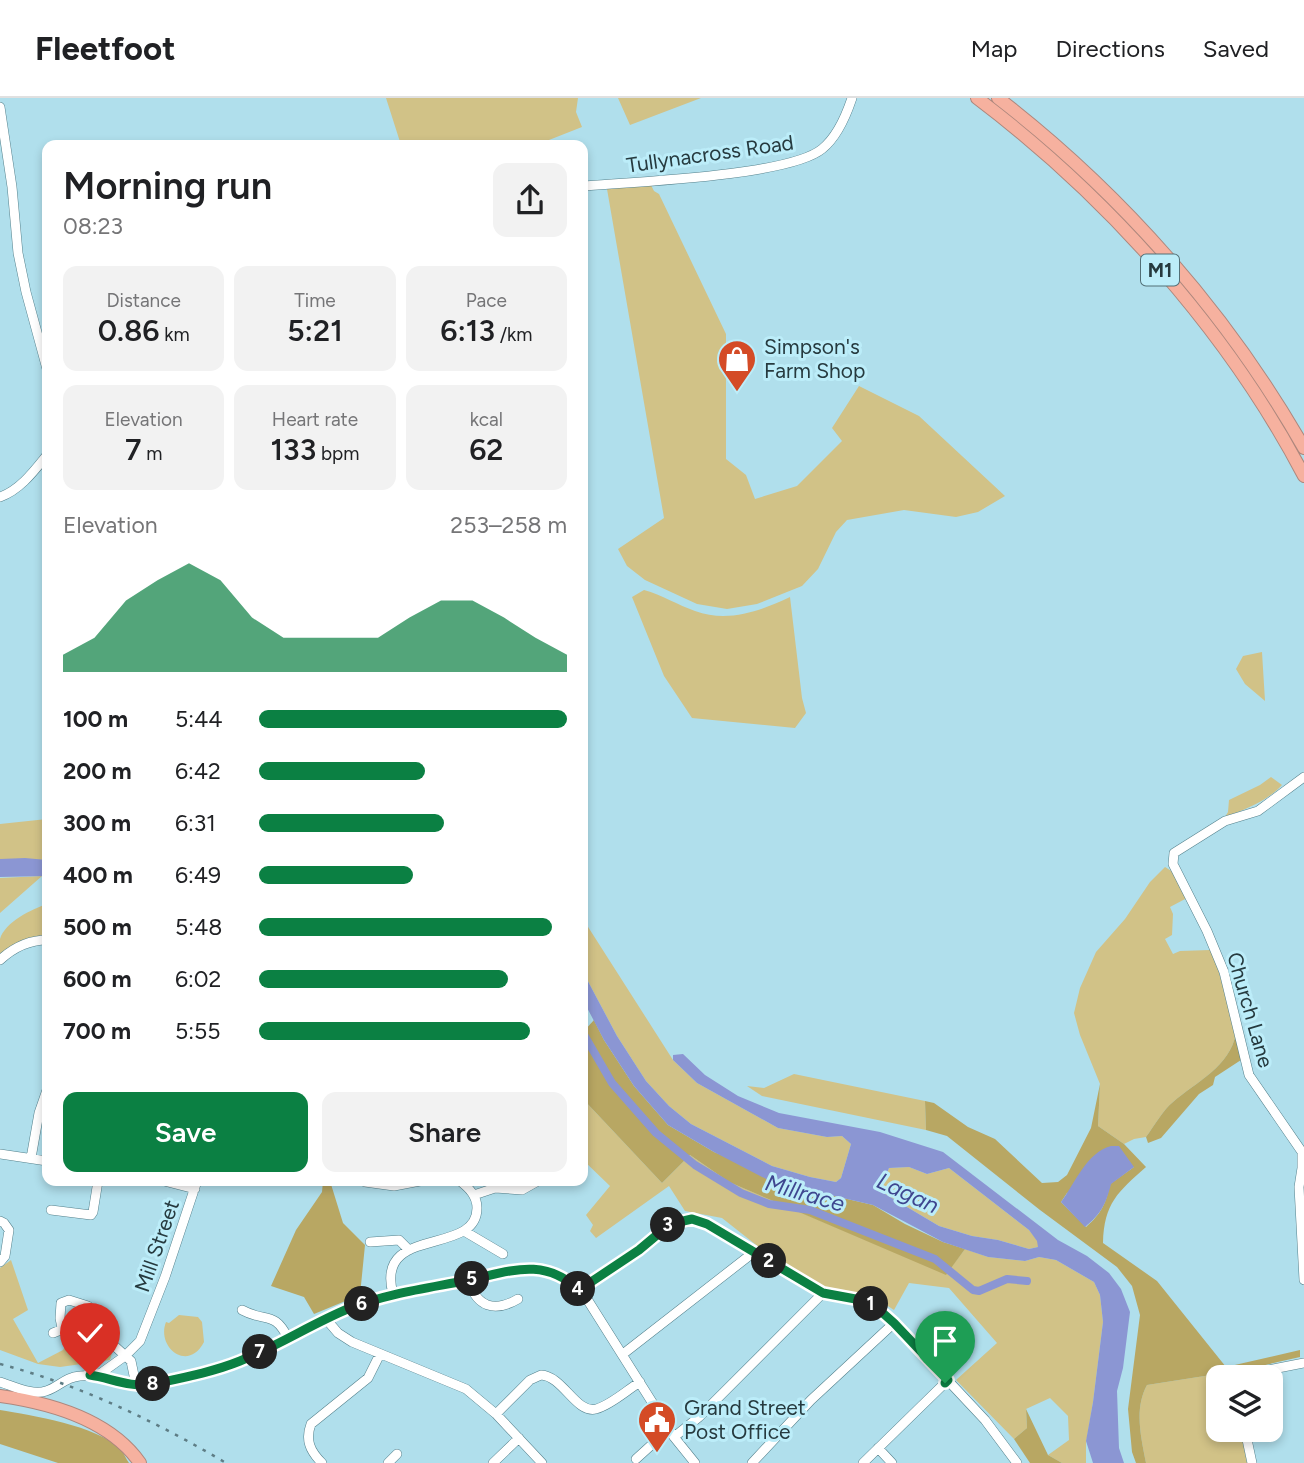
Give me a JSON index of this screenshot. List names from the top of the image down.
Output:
{
  "streets": {
    "highway": ["M1"],
    "street": ["Tullynacross Road", "Church Lane", "Mill Street"]
  },
  "water": ["Millrace", "Lagan"],
  "places": {
    "shop": ["Simpson's Farm Shop"],
    "public building": ["Grand Street Post Office"]
  },
  "page": {
    "header": "Fleetfoot",
    "nav": ["Map", "Directions", "Saved"],
    "heading": ["Morning run", "08:23"],
    "stats": [
      ["Distance", "0.86 km"],
      ["Time", "5:21"],
      ["Pace", "6:13 /km"],
      ["Elevation", "7 m"],
      ["Heart rate", "133 bpm"],
      ["kcal", "62"]
    ],
    "chart": ["Elevation", "253–258 m"],
    "list": [
      {
        "name": "100 m",
        "note": "5:44"
      },
      {
        "name": "200 m",
        "note": "6:42"
      },
      {
        "name": "300 m",
        "note": "6:31"
      },
      {
        "name": "400 m",
        "note": "6:49"
      },
      {
        "name": "500 m",
        "note": "5:48"
      },
      {
        "name": "600 m",
        "note": "6:02"
      },
      {
        "name": "700 m",
        "note": "5:55"
      }
    ],
    "buttons": ["Save", "Share"],
    "pins": [
      "3",
      "2",
      "5",
      "4",
      "1",
      "6",
      "7",
      "8"
    ]
  }
}
